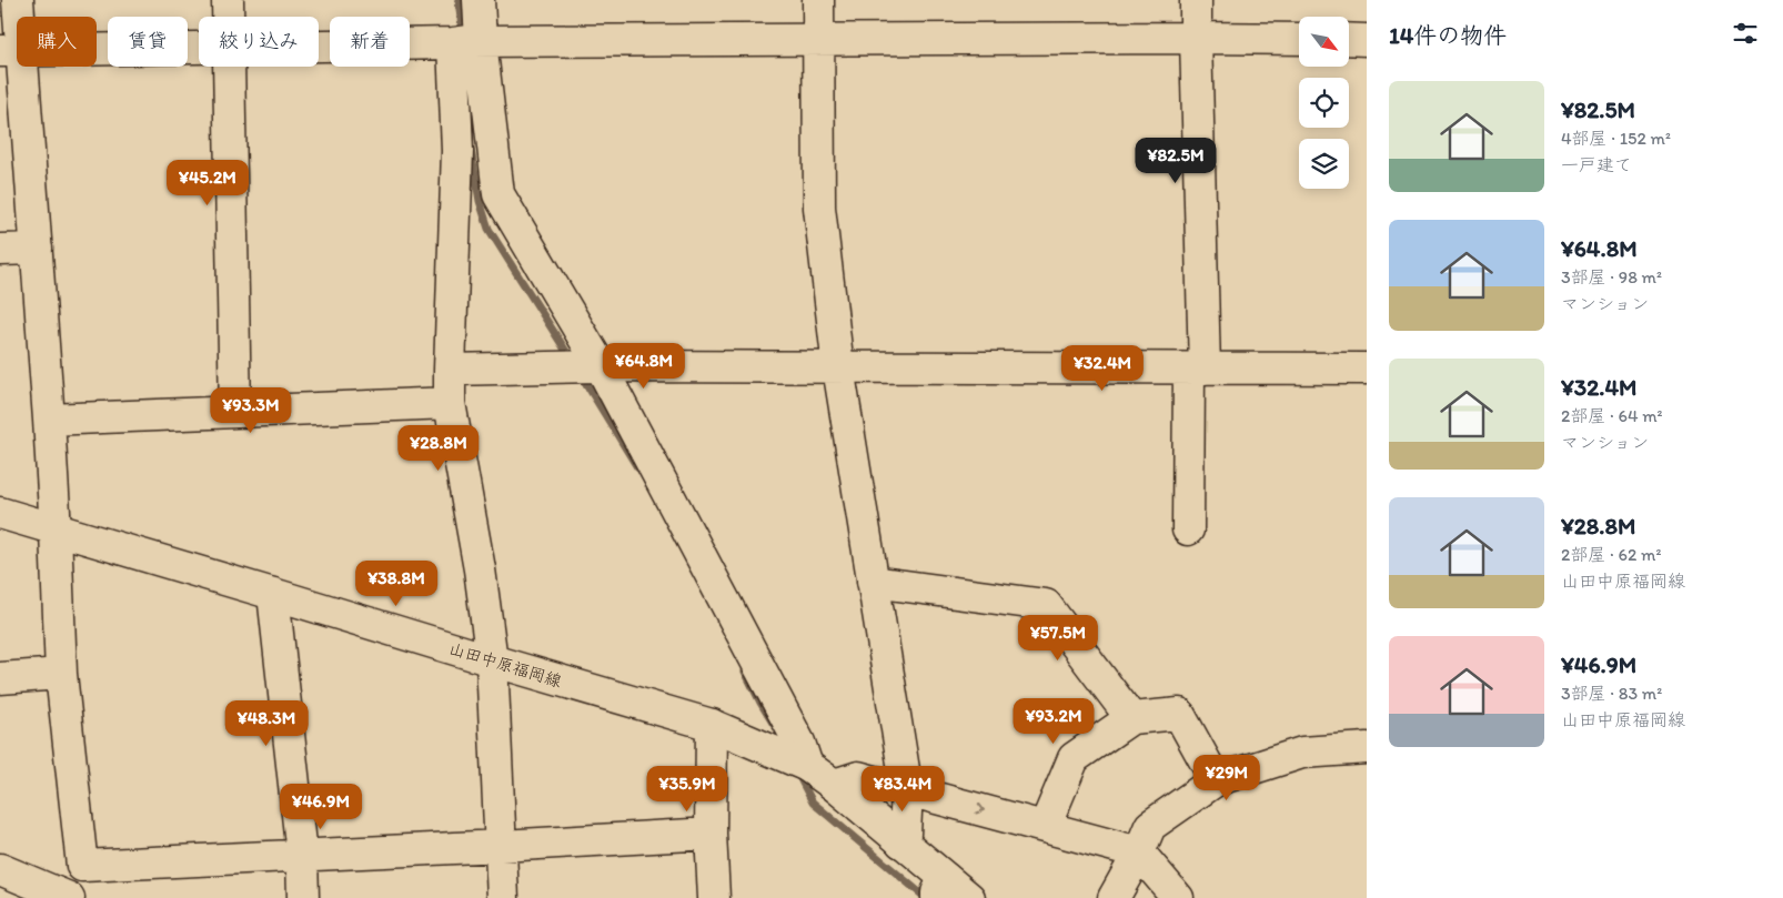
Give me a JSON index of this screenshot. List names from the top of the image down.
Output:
{
  "streets": {
    "street": ["山田中原福岡線"]
  },
  "north": "bottom right",
  "page": {
    "heading": "14件の物件",
    "chip": [
      "購入",
      "賃貸",
      "絞り込み",
      "新着"
    ],
    "list": [
      {
        "name": "¥82.5M",
        "note": "4部屋 · 152 m² · 一戸建て"
      },
      {
        "name": "¥64.8M",
        "note": "3部屋 · 98 m² · マンション"
      },
      {
        "name": "¥32.4M",
        "note": "2部屋 · 64 m² · マンション"
      },
      {
        "name": "¥28.8M",
        "note": "2部屋 · 62 m² · 山田中原福岡線"
      },
      {
        "name": "¥46.9M",
        "note": "3部屋 · 83 m² · 山田中原福岡線"
      }
    ],
    "price": [
      "¥82.5M",
      "¥45.2M",
      "¥64.8M",
      "¥32.4M",
      "¥93.3M",
      "¥28.8M",
      "¥38.8M",
      "¥57.5M",
      "¥93.2M",
      "¥48.3M",
      "¥29M",
      "¥35.9M",
      "¥83.4M",
      "¥46.9M"
    ]
  }
}
